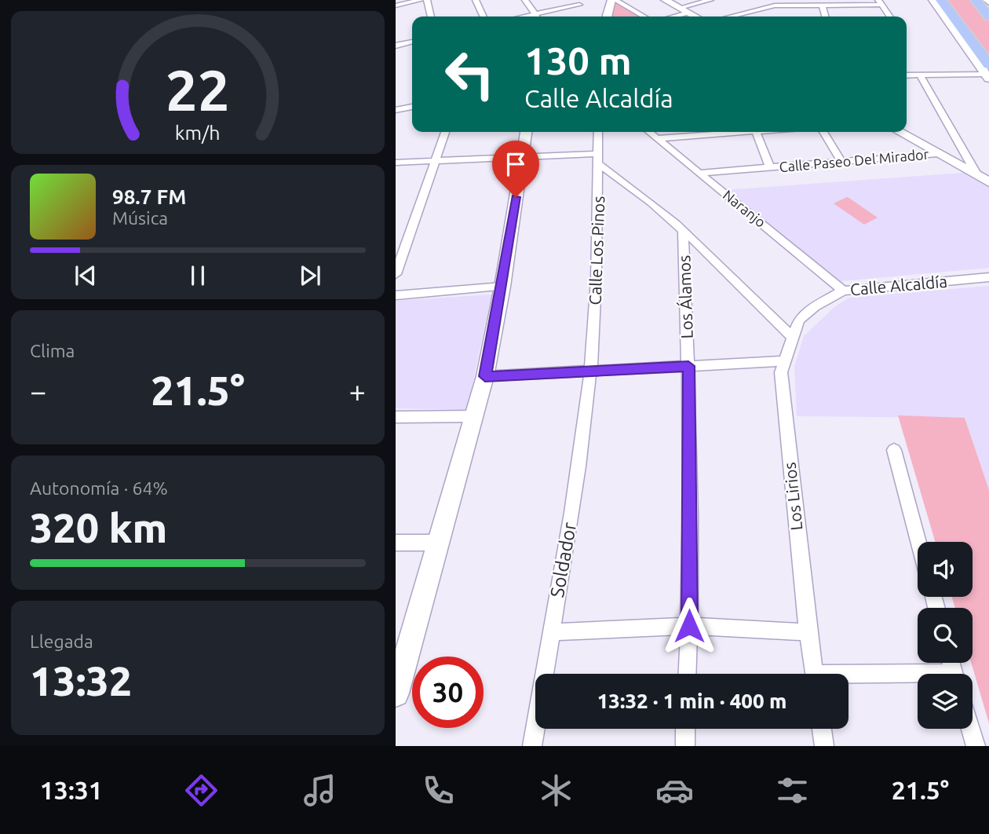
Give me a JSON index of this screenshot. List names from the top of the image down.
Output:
{
  "streets": {
    "street": [
      "Calle Paseo Del Mirador",
      "Naranjo",
      "Calle Los Pinos",
      "Calle Alcaldía",
      "Los Álamos",
      "Los Lirios",
      "Soldador"
    ]
  },
  "crossings": [
    ["Calle Paseo Del Mirador", "Naranjo"],
    ["Naranjo", "Calle Alcaldía"],
    ["Calle Los Pinos", "Soldador"],
    ["Calle Alcaldía", "Los Lirios"]
  ],
  "page": {
    "turn": ["130 m", "Calle Alcaldía"],
    "song": ["98.7 FM", "Música"],
    "tile": [
      "Clima",
      ["Autonomía · 64%", "320 km"],
      ["Llegada", "13:32"]
    ],
    "heat": ["−", "21.5°", "+"],
    "limit": "30",
    "trip": "13:32 · 1 min · 400 m",
    "tabs": ["13:31", "21.5°"],
    "gauge": ["22", "km/h"]
  }
}
